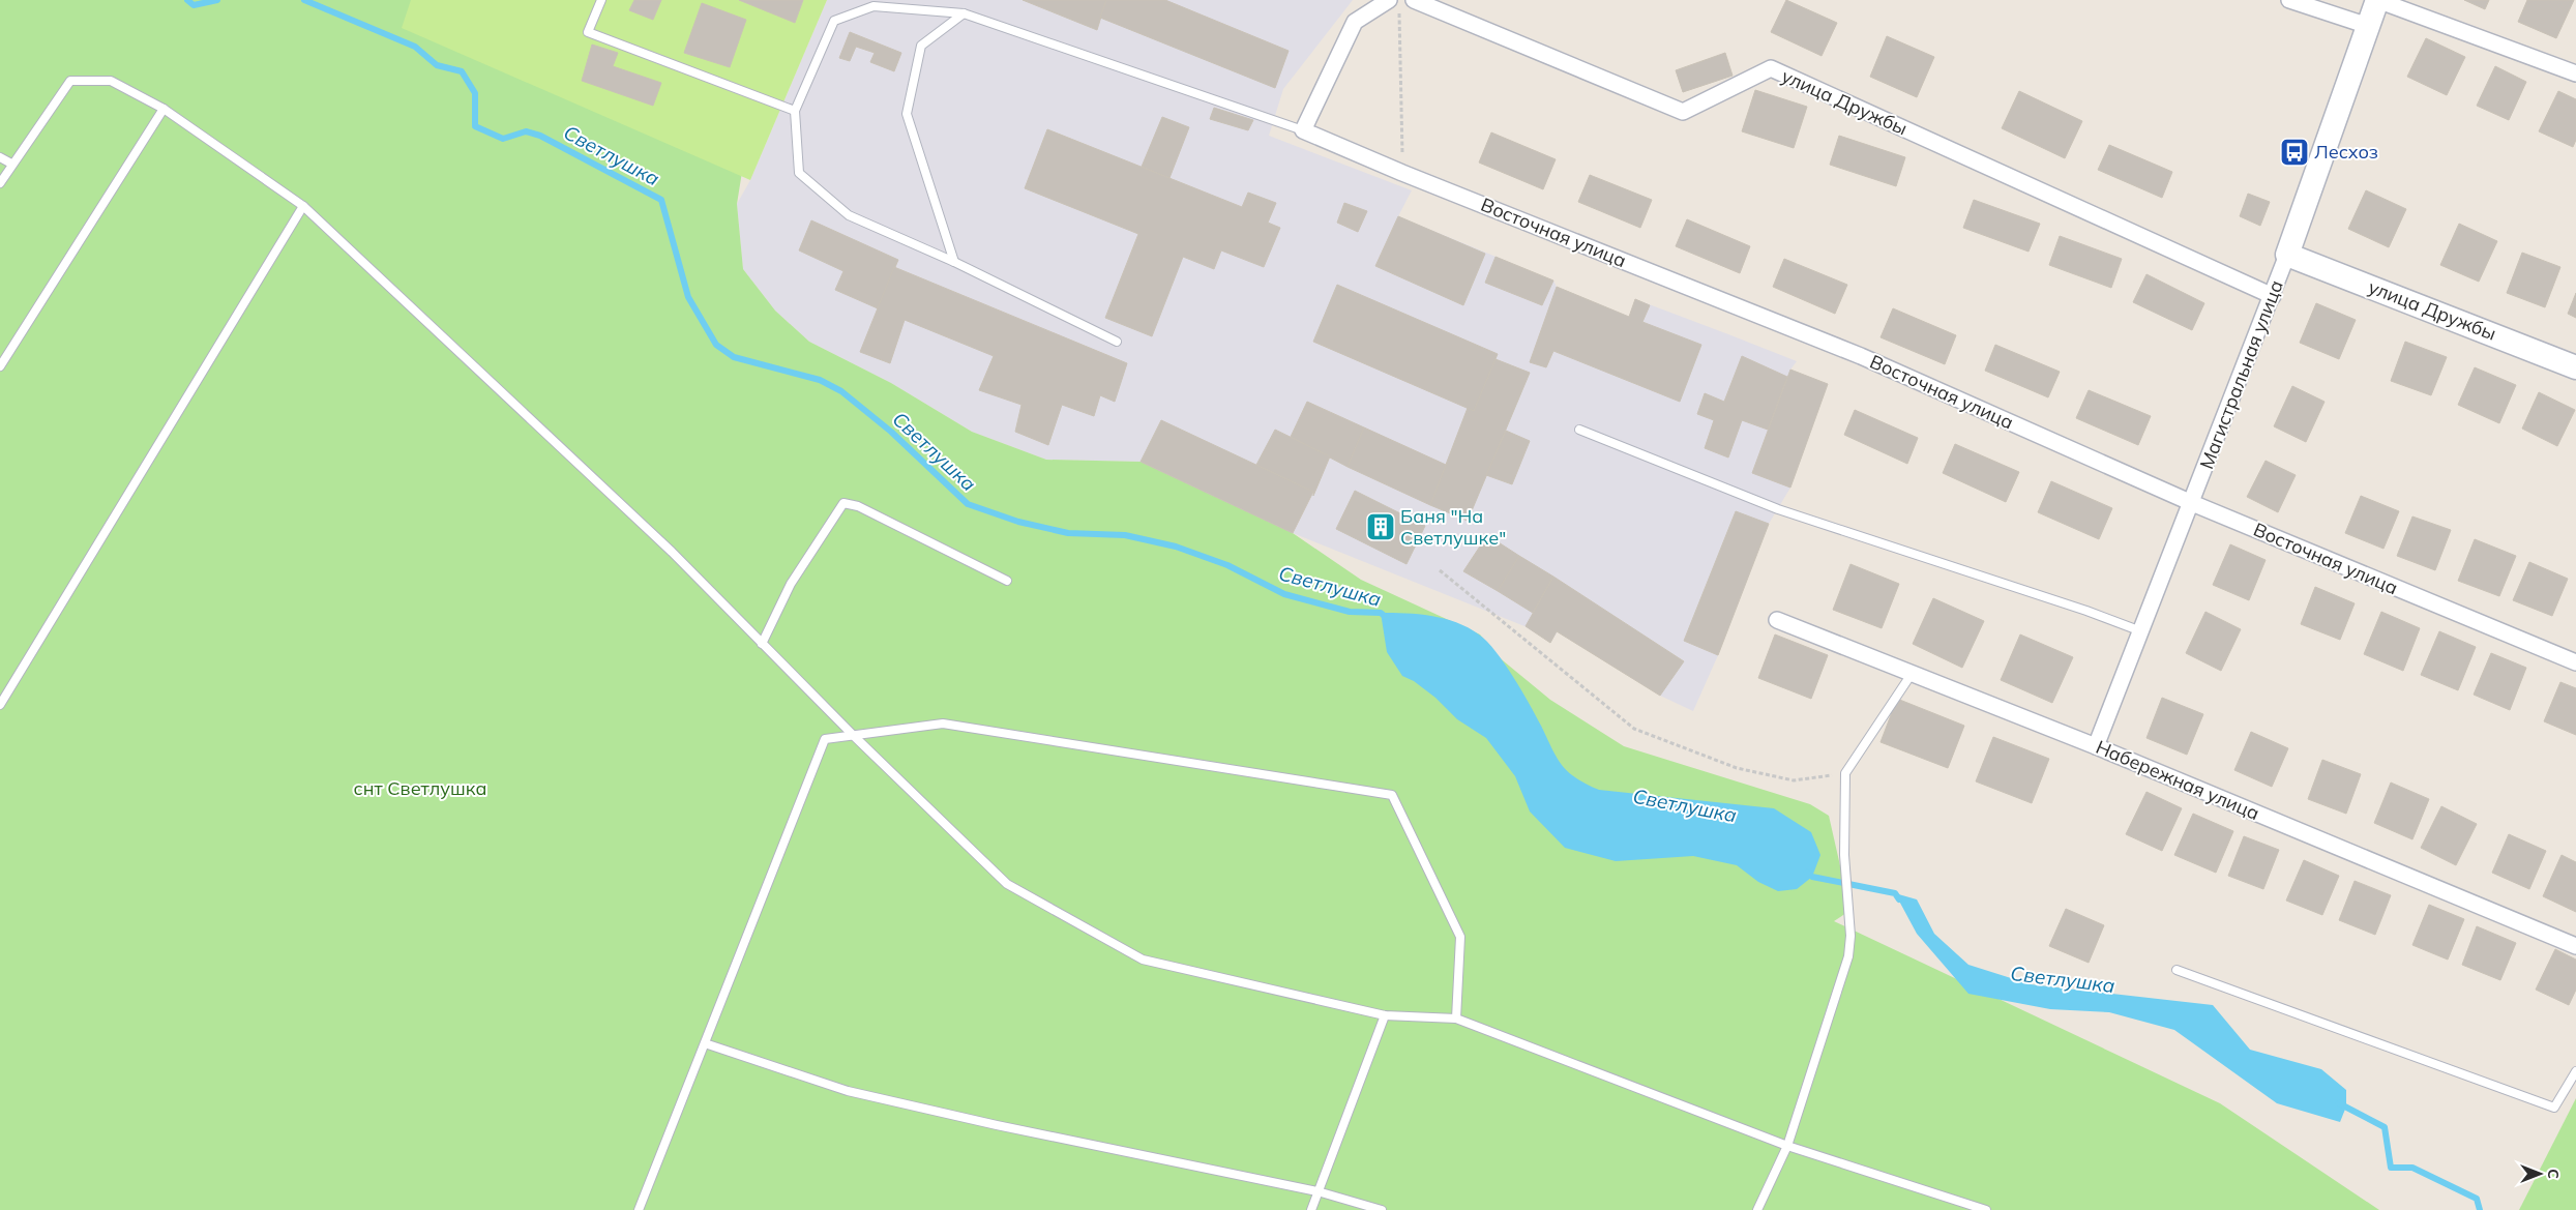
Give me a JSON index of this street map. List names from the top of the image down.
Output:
{
  "streets": {
    "street": [
      "улица Дружбы",
      "Восточная улица",
      "Магистральная улица",
      "Набережная улица"
    ]
  },
  "crossings": [
    ["улица Дружбы", "Магистральная улица"],
    ["Восточная улица", "Магистральная улица"],
    ["Магистральная улица", "Набережная улица"]
  ],
  "water": ["Светлушка"],
  "parks": ["снт Светлушка"],
  "places": {
    "bus stop": ["Лесхоз"],
    "building": ["Баня \"На Светлушке\""]
  },
  "north": "right"
}
